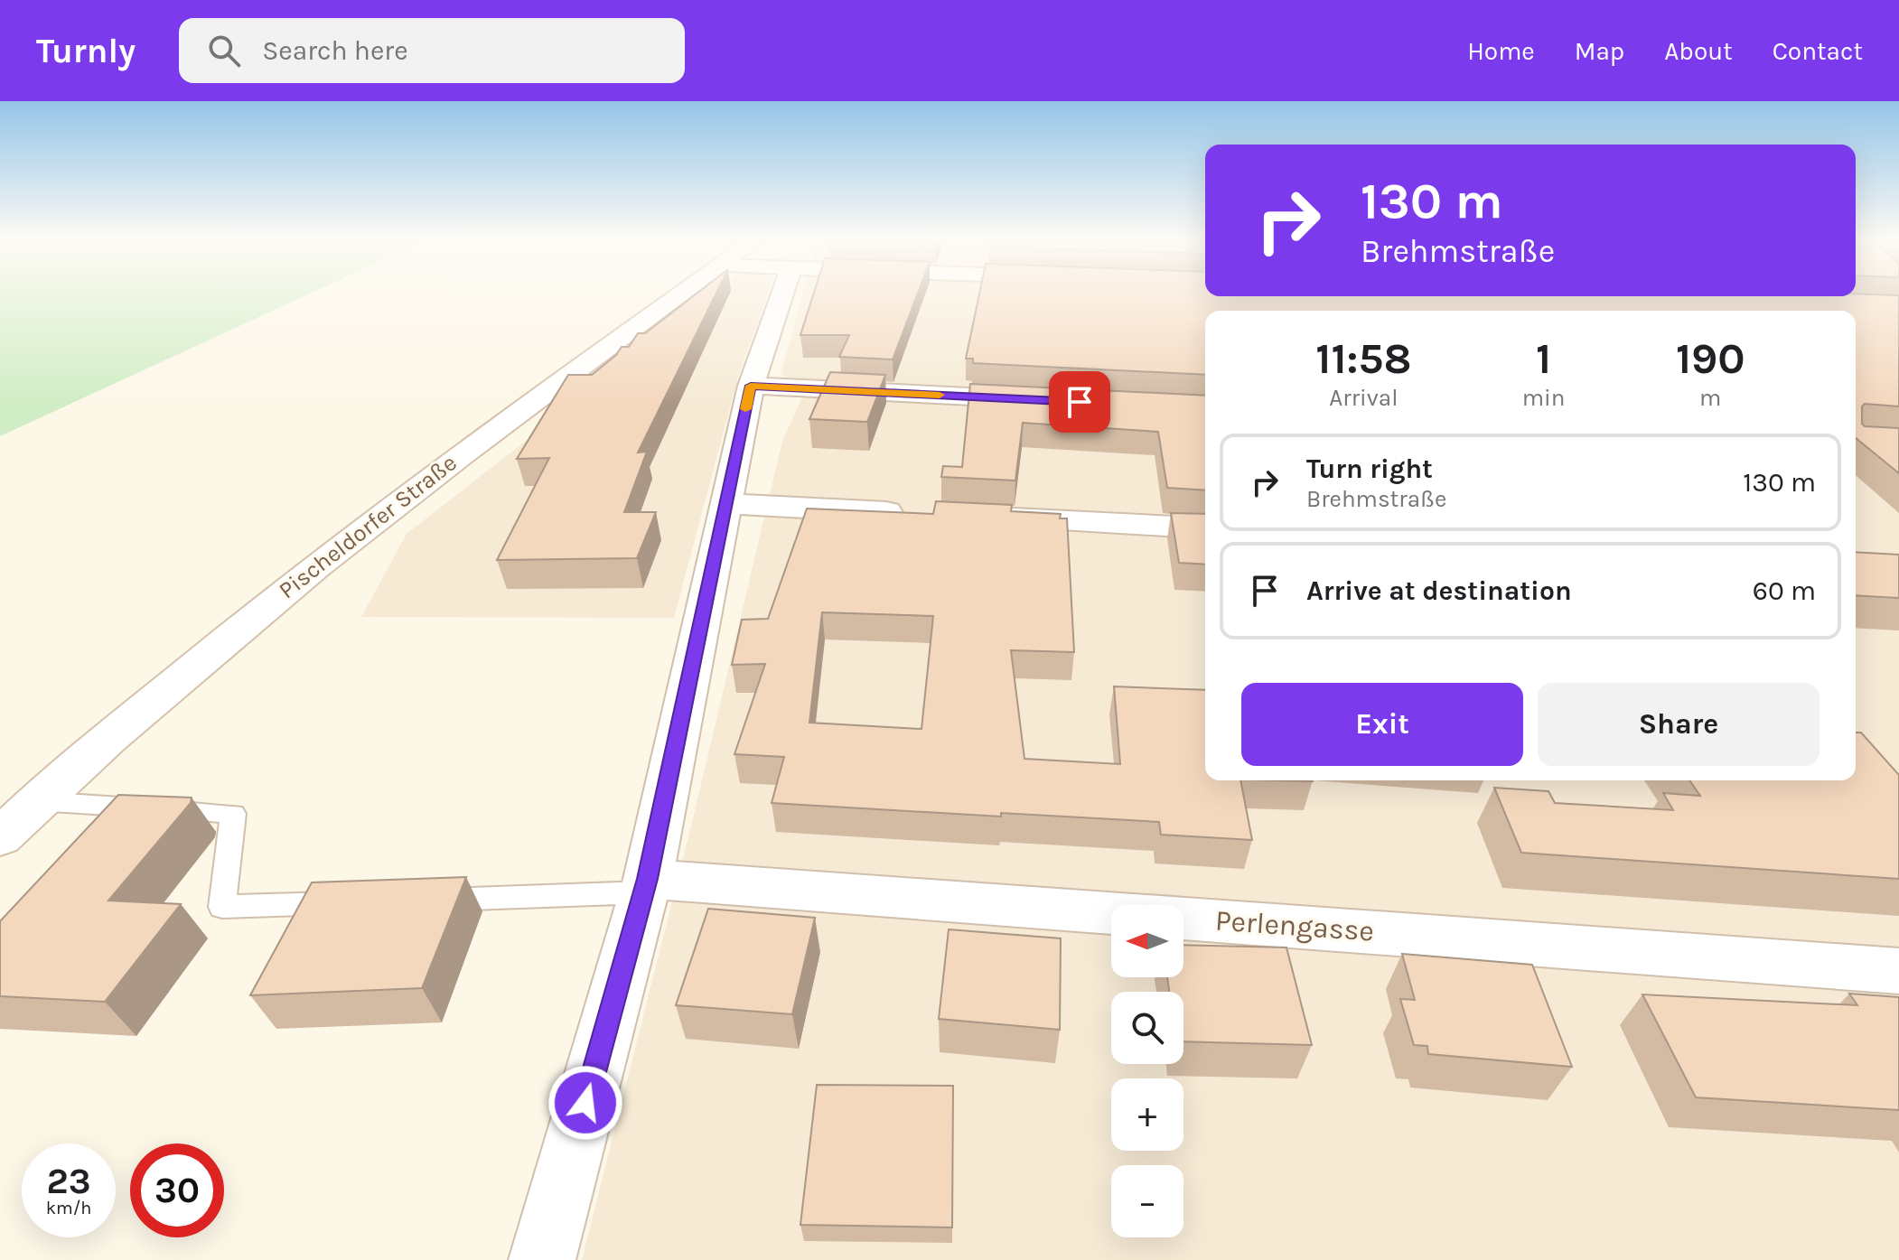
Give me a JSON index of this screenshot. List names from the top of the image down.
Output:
{
  "streets": {
    "street": ["Pischeldorfer Straße", "Perlengasse"]
  },
  "north": "left",
  "page": {
    "header": "Turnly",
    "search": "Search here",
    "nav": [
      "Home",
      "Map",
      "About",
      "Contact"
    ],
    "turn": ["130 m", "Brehmstraße"],
    "eta": [
      "11:58",
      "Arrival",
      "1",
      "min",
      "190",
      "m"
    ],
    "list": [
      {
        "name": "Turn right",
        "note": "Brehmstraße",
        "value": "130 m"
      },
      {
        "name": "Arrive at destination",
        "value": "60 m"
      }
    ],
    "buttons": ["Exit", "Share"],
    "map_buttons": ["+", "−"],
    "speed": "23 km/h",
    "limit": "30"
  }
}
